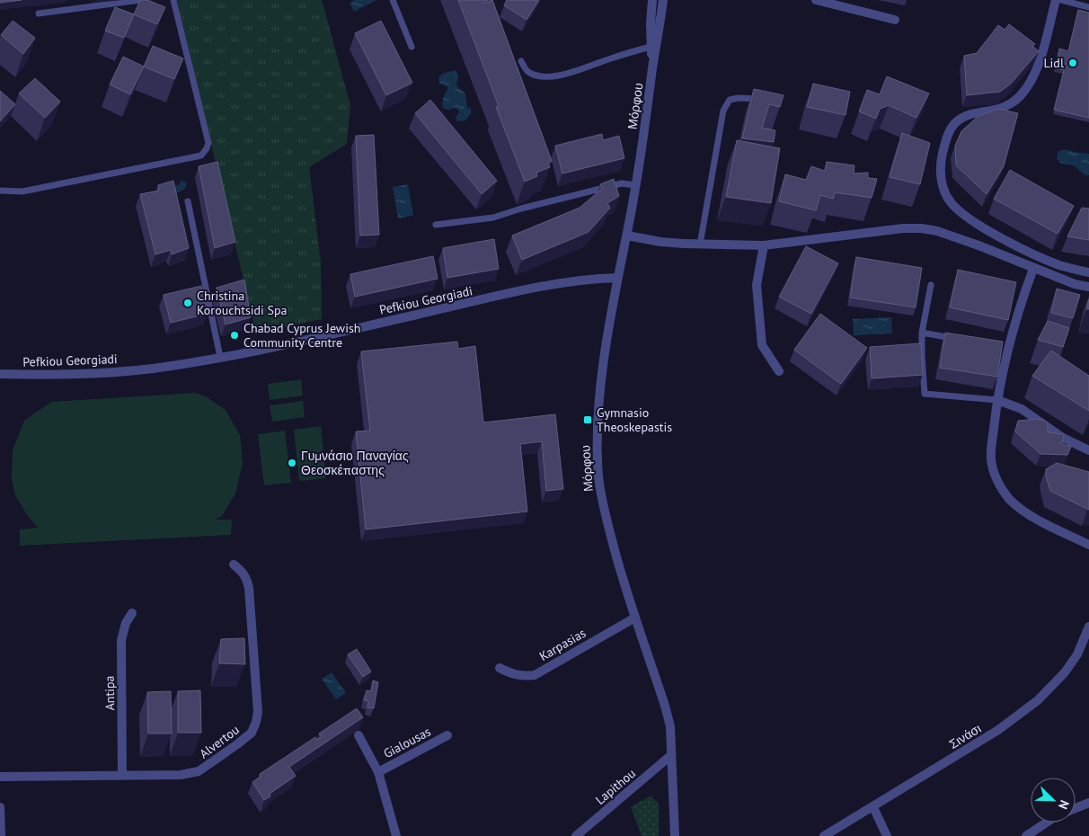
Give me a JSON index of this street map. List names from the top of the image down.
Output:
{
  "streets": {
    "street": [
      "Μόρφου",
      "Pefkiou Georgiadi",
      "Karpasias",
      "Antipa",
      "Σινάσι",
      "Alvertou",
      "Gialousas",
      "Lapithou"
    ]
  },
  "crossings": [
    ["Μόρφου", "Pefkiou Georgiadi"],
    ["Μόρφου", "Karpasias"],
    ["Μόρφου", "Lapithou"],
    ["Antipa", "Alvertou"]
  ],
  "places": {
    "other": [
      "Lidl",
      "Christina Korouchtsidi Spa",
      "Chabad Cyprus Jewish Community Centre",
      "Γυμνάσιο Παναγίας Θεοσκέπαστης"
    ],
    "transit": ["Gymnasio Theoskepastis"]
  },
  "north": "bottom right"
}
